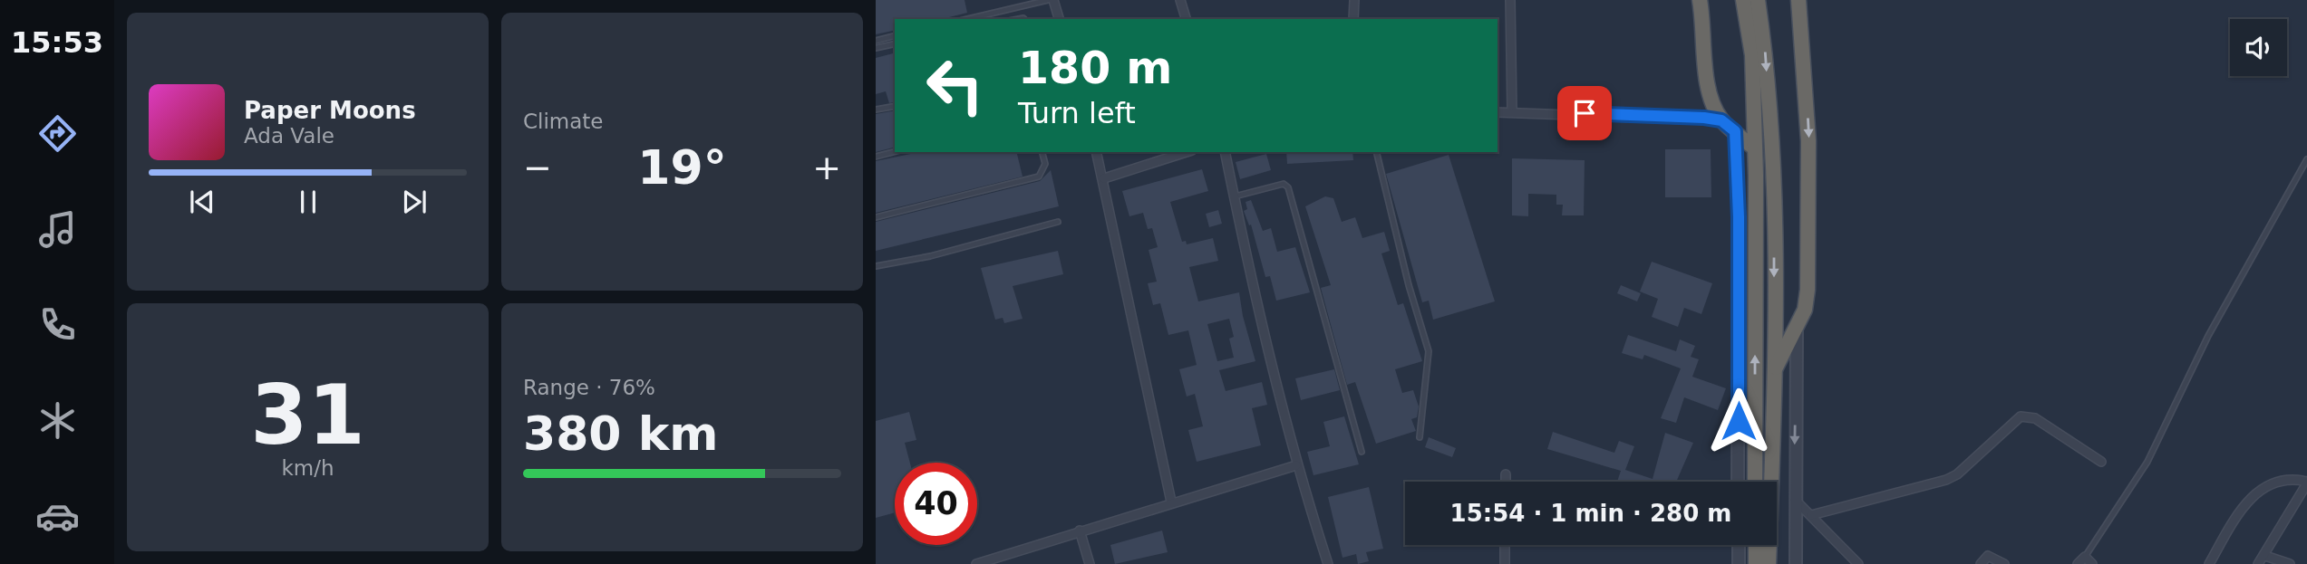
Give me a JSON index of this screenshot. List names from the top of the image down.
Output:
{
  "page": {
    "tabs": "15:53",
    "tile": [
      "Climate",
      ["31", "km/h"],
      ["Range · 76%", "380 km"]
    ],
    "turn": ["180 m", "Turn left"],
    "song": ["Paper Moons", "Ada Vale"],
    "heat": ["−", "19°", "+"],
    "limit": "40",
    "trip": "15:54 · 1 min · 280 m"
  }
}
